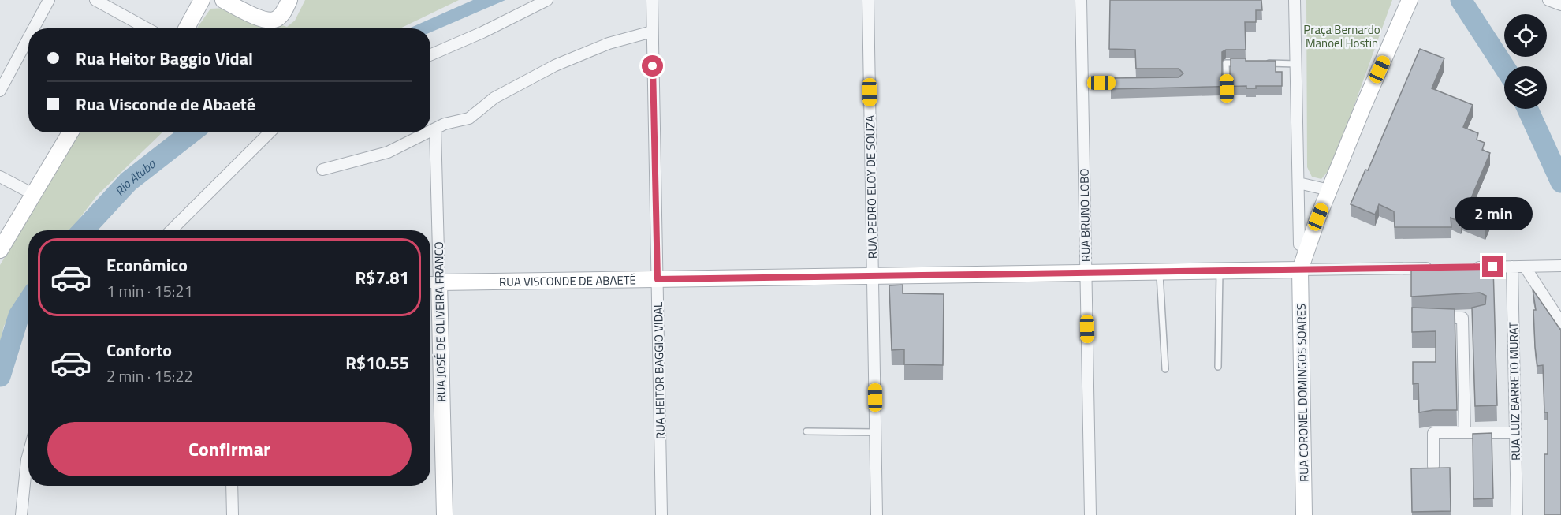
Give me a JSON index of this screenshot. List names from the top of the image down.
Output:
{
  "streets": {
    "street": [
      "RUA PEDRO ELOY DE SOUZA",
      "RUA BRUNO LOBO",
      "RUA VISCONDE DE ABAETÉ",
      "RUA JOSÉ DE OLIVEIRA FRANCO",
      "RUA HEITOR BAGGIO VIDAL",
      "RUA LUIZ BARRETO MURAT",
      "RUA CORONEL DOMINGOS SOARES"
    ]
  },
  "crossings": [
    ["RUA PEDRO ELOY DE SOUZA", "RUA VISCONDE DE ABAETÉ"],
    ["RUA BRUNO LOBO", "RUA VISCONDE DE ABAETÉ"],
    ["RUA VISCONDE DE ABAETÉ", "RUA JOSÉ DE OLIVEIRA FRANCO"],
    ["RUA VISCONDE DE ABAETÉ", "RUA HEITOR BAGGIO VIDAL"],
    ["RUA VISCONDE DE ABAETÉ", "RUA CORONEL DOMINGOS SOARES"]
  ],
  "water": ["Rio Atuba"],
  "parks": ["Praça Bernardo Manoel Hostin"],
  "page": {
    "banner": ["Rua Heitor Baggio Vidal", "Rua Visconde de Abaeté"],
    "bubble": "2 min",
    "list": [
      {
        "name": "Econômico",
        "note": "1 min · 15:21",
        "value": "R$7.81"
      },
      {
        "name": "Conforto",
        "note": "2 min · 15:22",
        "value": "R$10.55"
      }
    ],
    "buttons": "Confirmar"
  }
}
